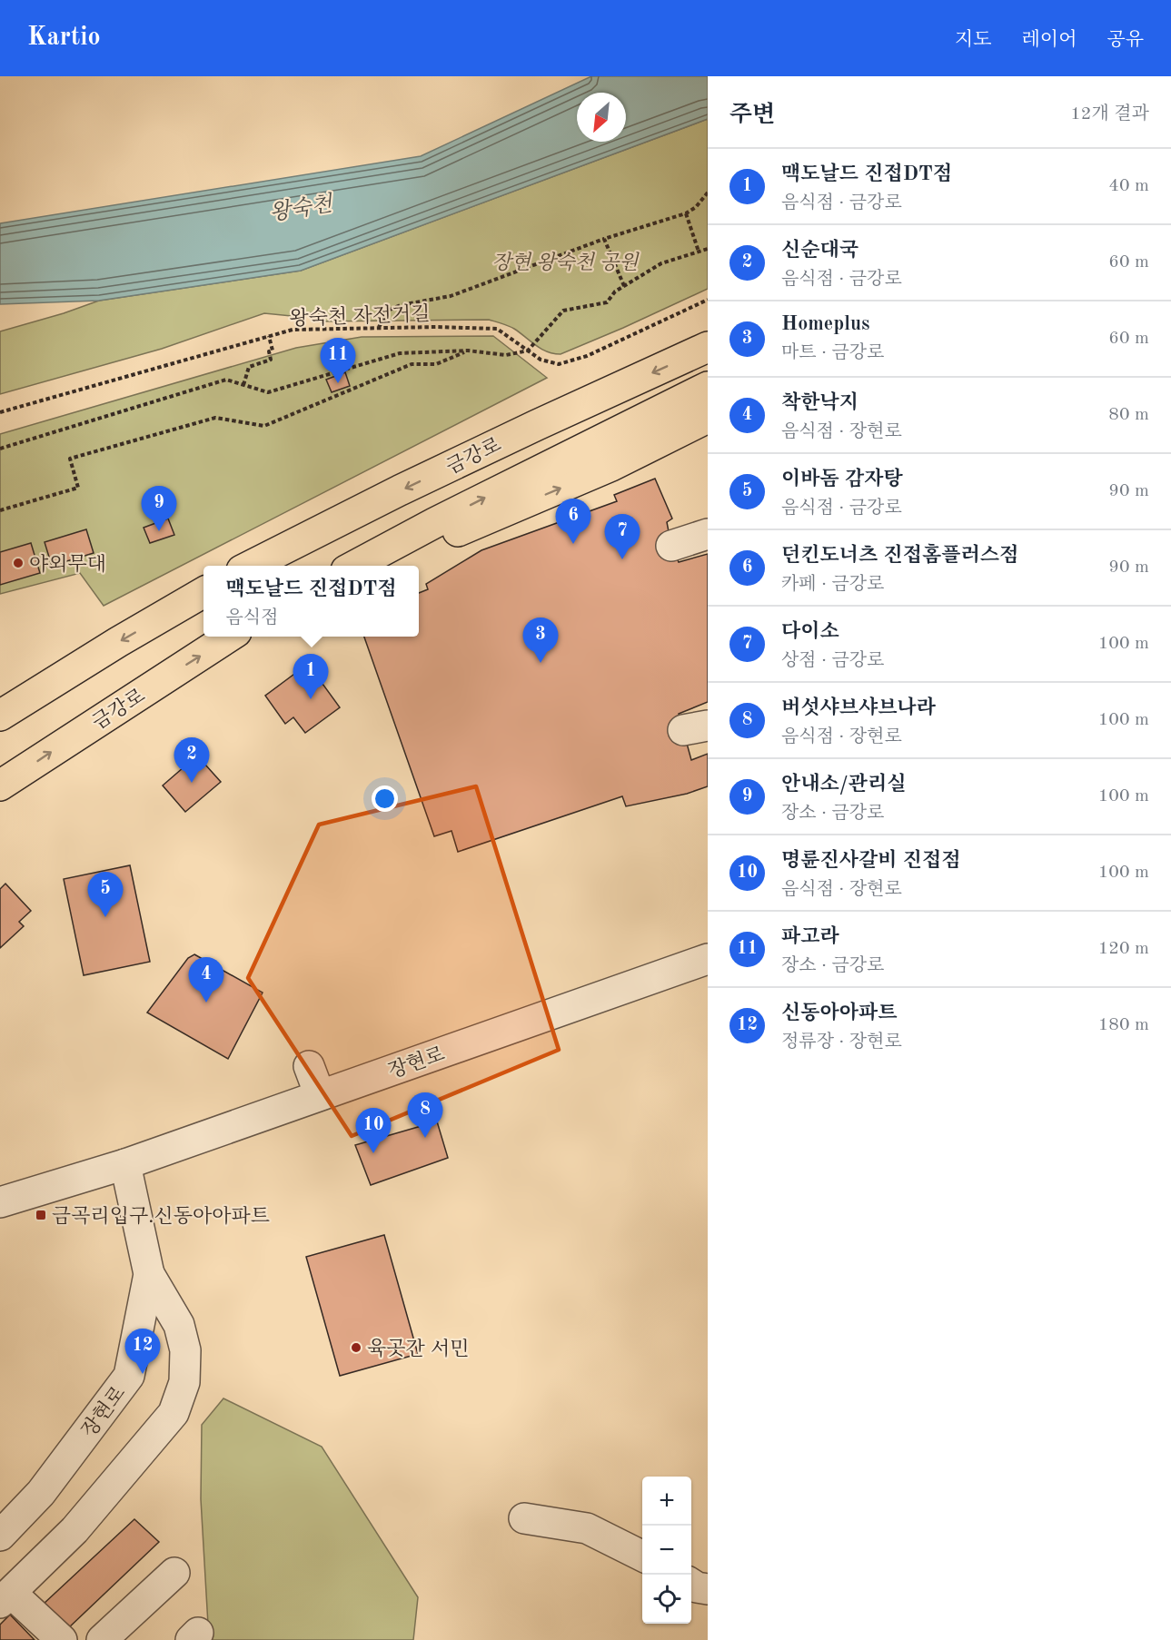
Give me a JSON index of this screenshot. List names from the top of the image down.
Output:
{
  "streets": {
    "main road": ["금강로"],
    "street": ["장현로"],
    "path": ["왕숙천 자전거길"]
  },
  "water": ["왕숙천"],
  "parks": ["장현 왕숙천 공원"],
  "places": {
    "other": ["야외무대", "육곳간 서민"],
    "transit": ["금곡리입구.신동아아파트"]
  },
  "north": "bottom left",
  "page": {
    "header": "Kartio",
    "nav": ["지도", "레이어", "공유"],
    "heading": ["주변", "12개 결과"],
    "list": [
      {
        "mark": "1",
        "name": "맥도날드 진접DT점",
        "note": "음식점 · 금강로",
        "value": "40 m"
      },
      {
        "mark": "2",
        "name": "신순대국",
        "note": "음식점 · 금강로",
        "value": "60 m"
      },
      {
        "mark": "3",
        "name": "Homeplus",
        "note": "마트 · 금강로",
        "value": "60 m"
      },
      {
        "mark": "4",
        "name": "착한낙지",
        "note": "음식점 · 장현로",
        "value": "80 m"
      },
      {
        "mark": "5",
        "name": "이바돔 감자탕",
        "note": "음식점 · 금강로",
        "value": "90 m"
      },
      {
        "mark": "6",
        "name": "던킨도너츠 진접홈플러스점",
        "note": "카페 · 금강로",
        "value": "90 m"
      },
      {
        "mark": "7",
        "name": "다이소",
        "note": "상점 · 금강로",
        "value": "100 m"
      },
      {
        "mark": "8",
        "name": "버섯샤브샤브나라",
        "note": "음식점 · 장현로",
        "value": "100 m"
      },
      {
        "mark": "9",
        "name": "안내소/관리실",
        "note": "장소 · 금강로",
        "value": "100 m"
      },
      {
        "mark": "10",
        "name": "명륜진사갈비 진접점",
        "note": "음식점 · 장현로",
        "value": "100 m"
      },
      {
        "mark": "11",
        "name": "파고라",
        "note": "장소 · 금강로",
        "value": "120 m"
      },
      {
        "mark": "12",
        "name": "신동아아파트",
        "note": "정류장 · 장현로",
        "value": "180 m"
      }
    ],
    "pins": [
      "11",
      "9",
      "6",
      "7",
      "3",
      "1",
      "2",
      "5",
      "4",
      "8",
      "10",
      "12"
    ],
    "popup": ["맥도날드 진접DT점", "음식점"],
    "map_buttons": ["+", "−"]
  }
}
